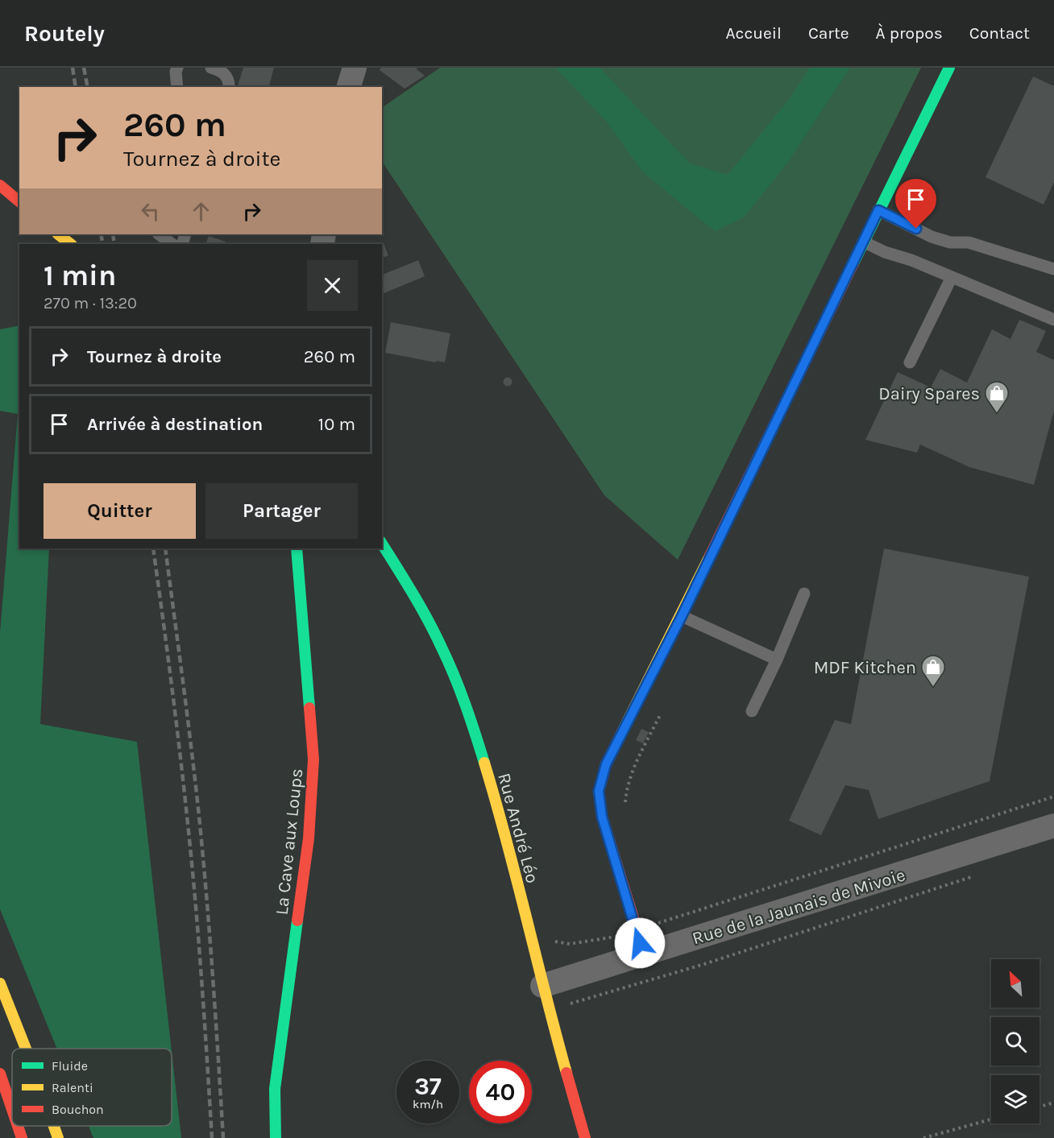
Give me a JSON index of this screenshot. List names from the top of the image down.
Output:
{
  "streets": {
    "main road": ["Rue André Léo", "La Cave aux Loups"],
    "street": ["Rue de la Jaunais de Mivoie"]
  },
  "crossings": [
    ["Rue André Léo", "Rue de la Jaunais de Mivoie"]
  ],
  "places": {
    "shop": ["Dairy Spares", "MDF Kitchen"]
  },
  "legend": ["Fluide", "Ralenti", "Bouchon"],
  "north": "top left",
  "page": {
    "header": "Routely",
    "nav": [
      "Accueil",
      "Carte",
      "À propos",
      "Contact"
    ],
    "turn": ["260 m", "Tournez à droite"],
    "heading": ["1 min", "270 m · 13:20"],
    "list": [
      {
        "name": "Tournez à droite",
        "value": "260 m"
      },
      {
        "name": "Arrivée à destination",
        "value": "10 m"
      }
    ],
    "buttons": ["Quitter", "Partager"],
    "speed": "37 km/h",
    "limit": "40"
  }
}
